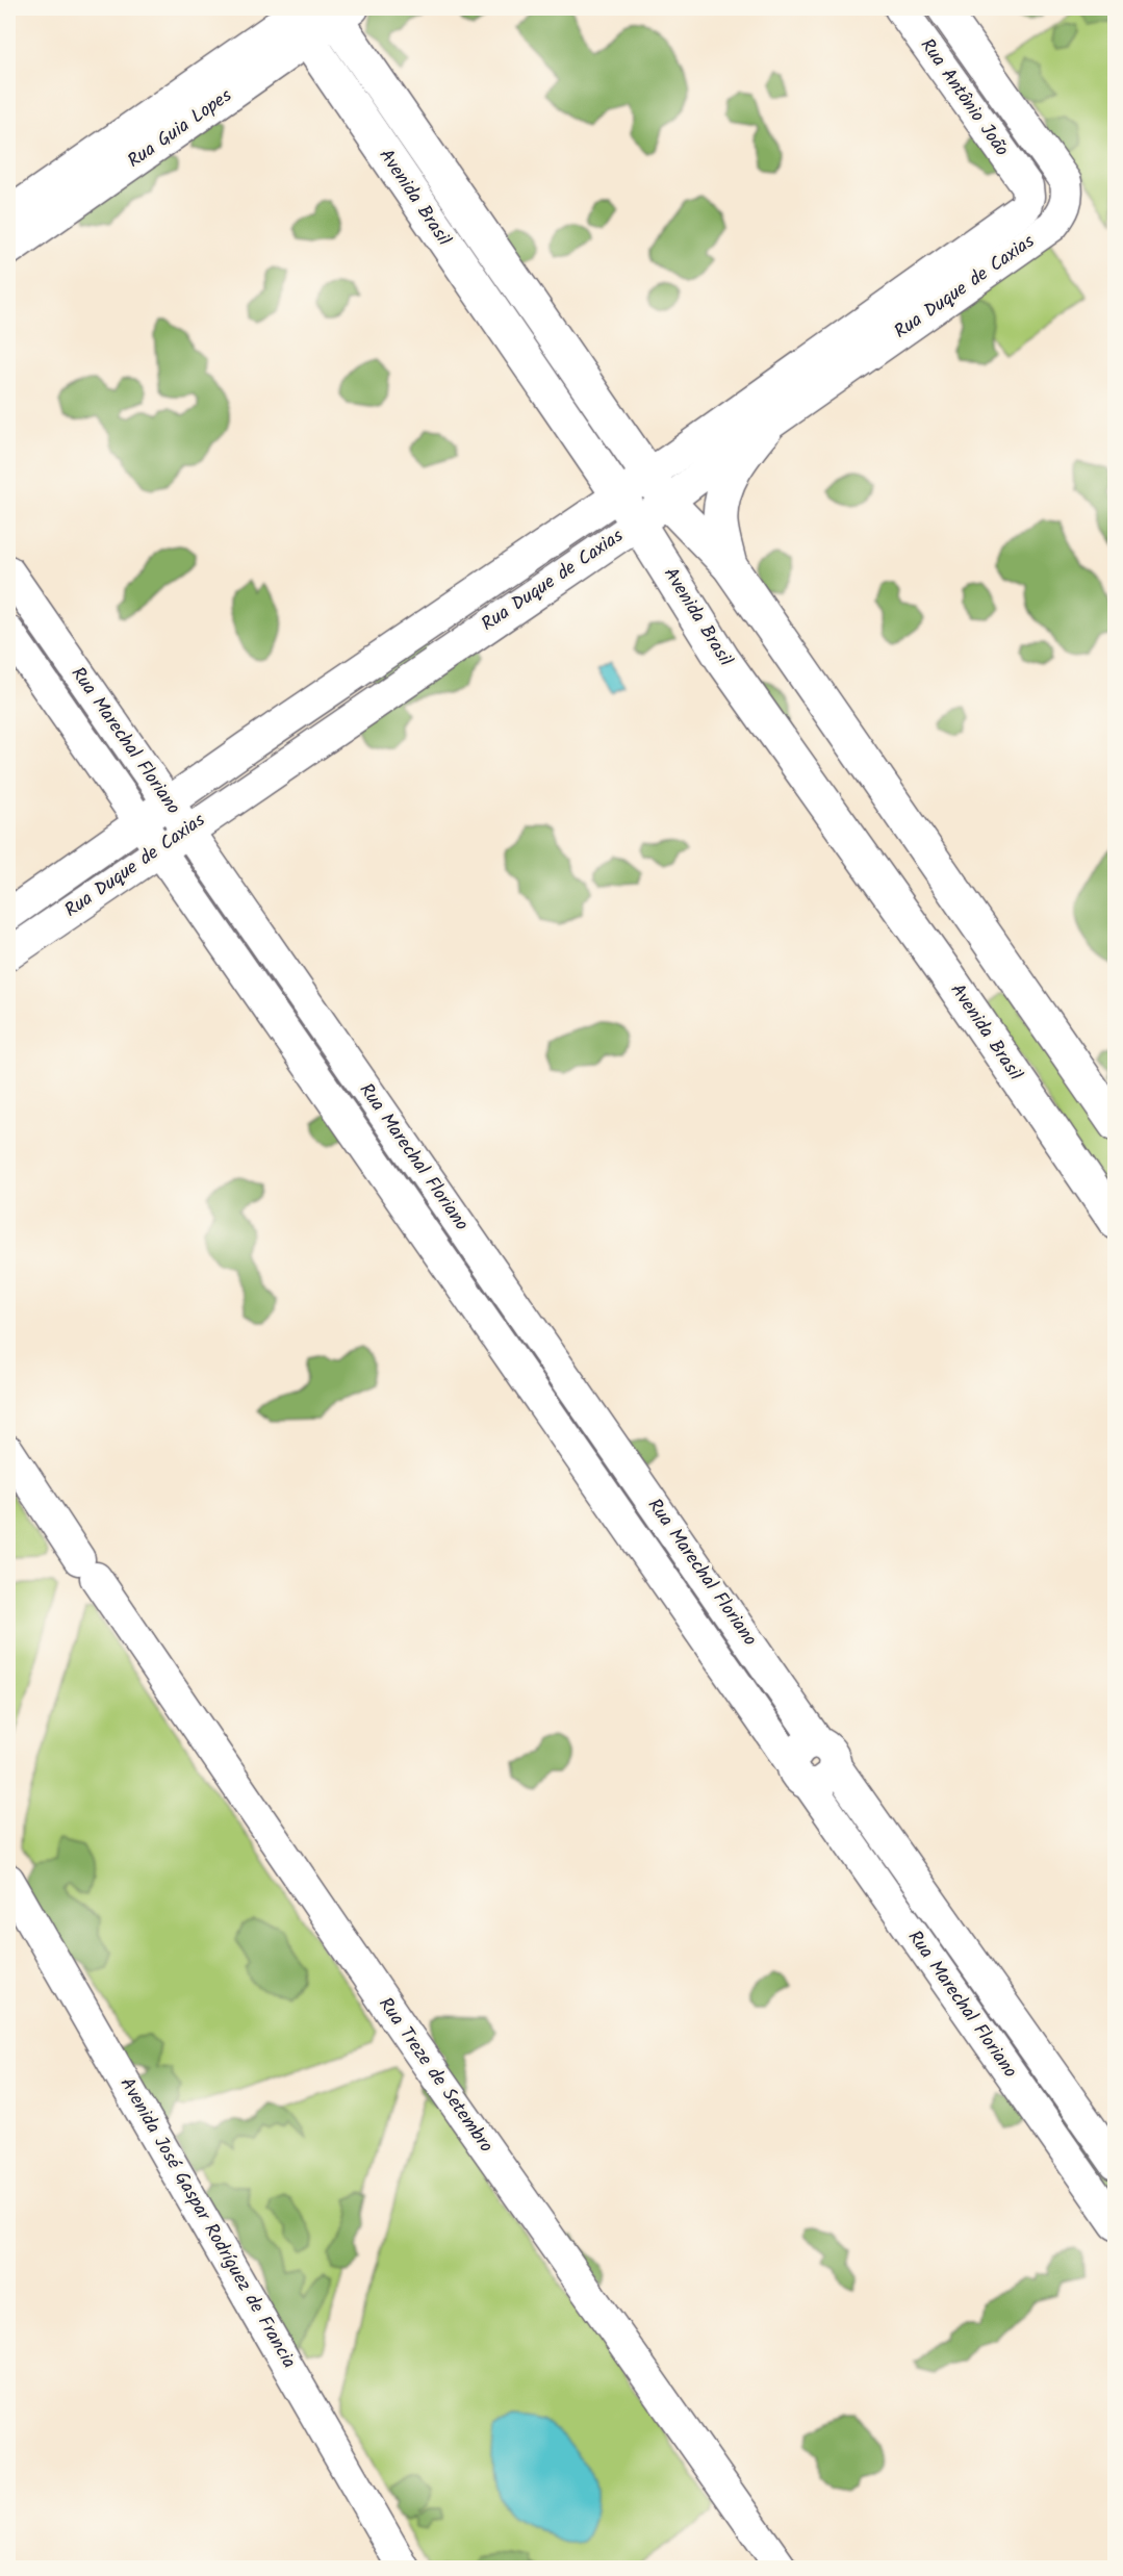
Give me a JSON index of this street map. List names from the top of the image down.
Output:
{
  "streets": {
    "main road": [
      "Rua Antônio João",
      "Rua Guia Lopes",
      "Avenida Brasil",
      "Rua Duque de Caxias",
      "Rua Marechal Floriano",
      "Rua Treze de Setembro",
      "Avenida José Gaspar Rodríguez de Francia"
    ]
  },
  "crossings": [
    ["Rua Antônio João", "Rua Duque de Caxias"],
    ["Rua Guia Lopes", "Avenida Brasil"],
    ["Avenida Brasil", "Rua Duque de Caxias"],
    ["Rua Duque de Caxias", "Rua Marechal Floriano"]
  ]
}
